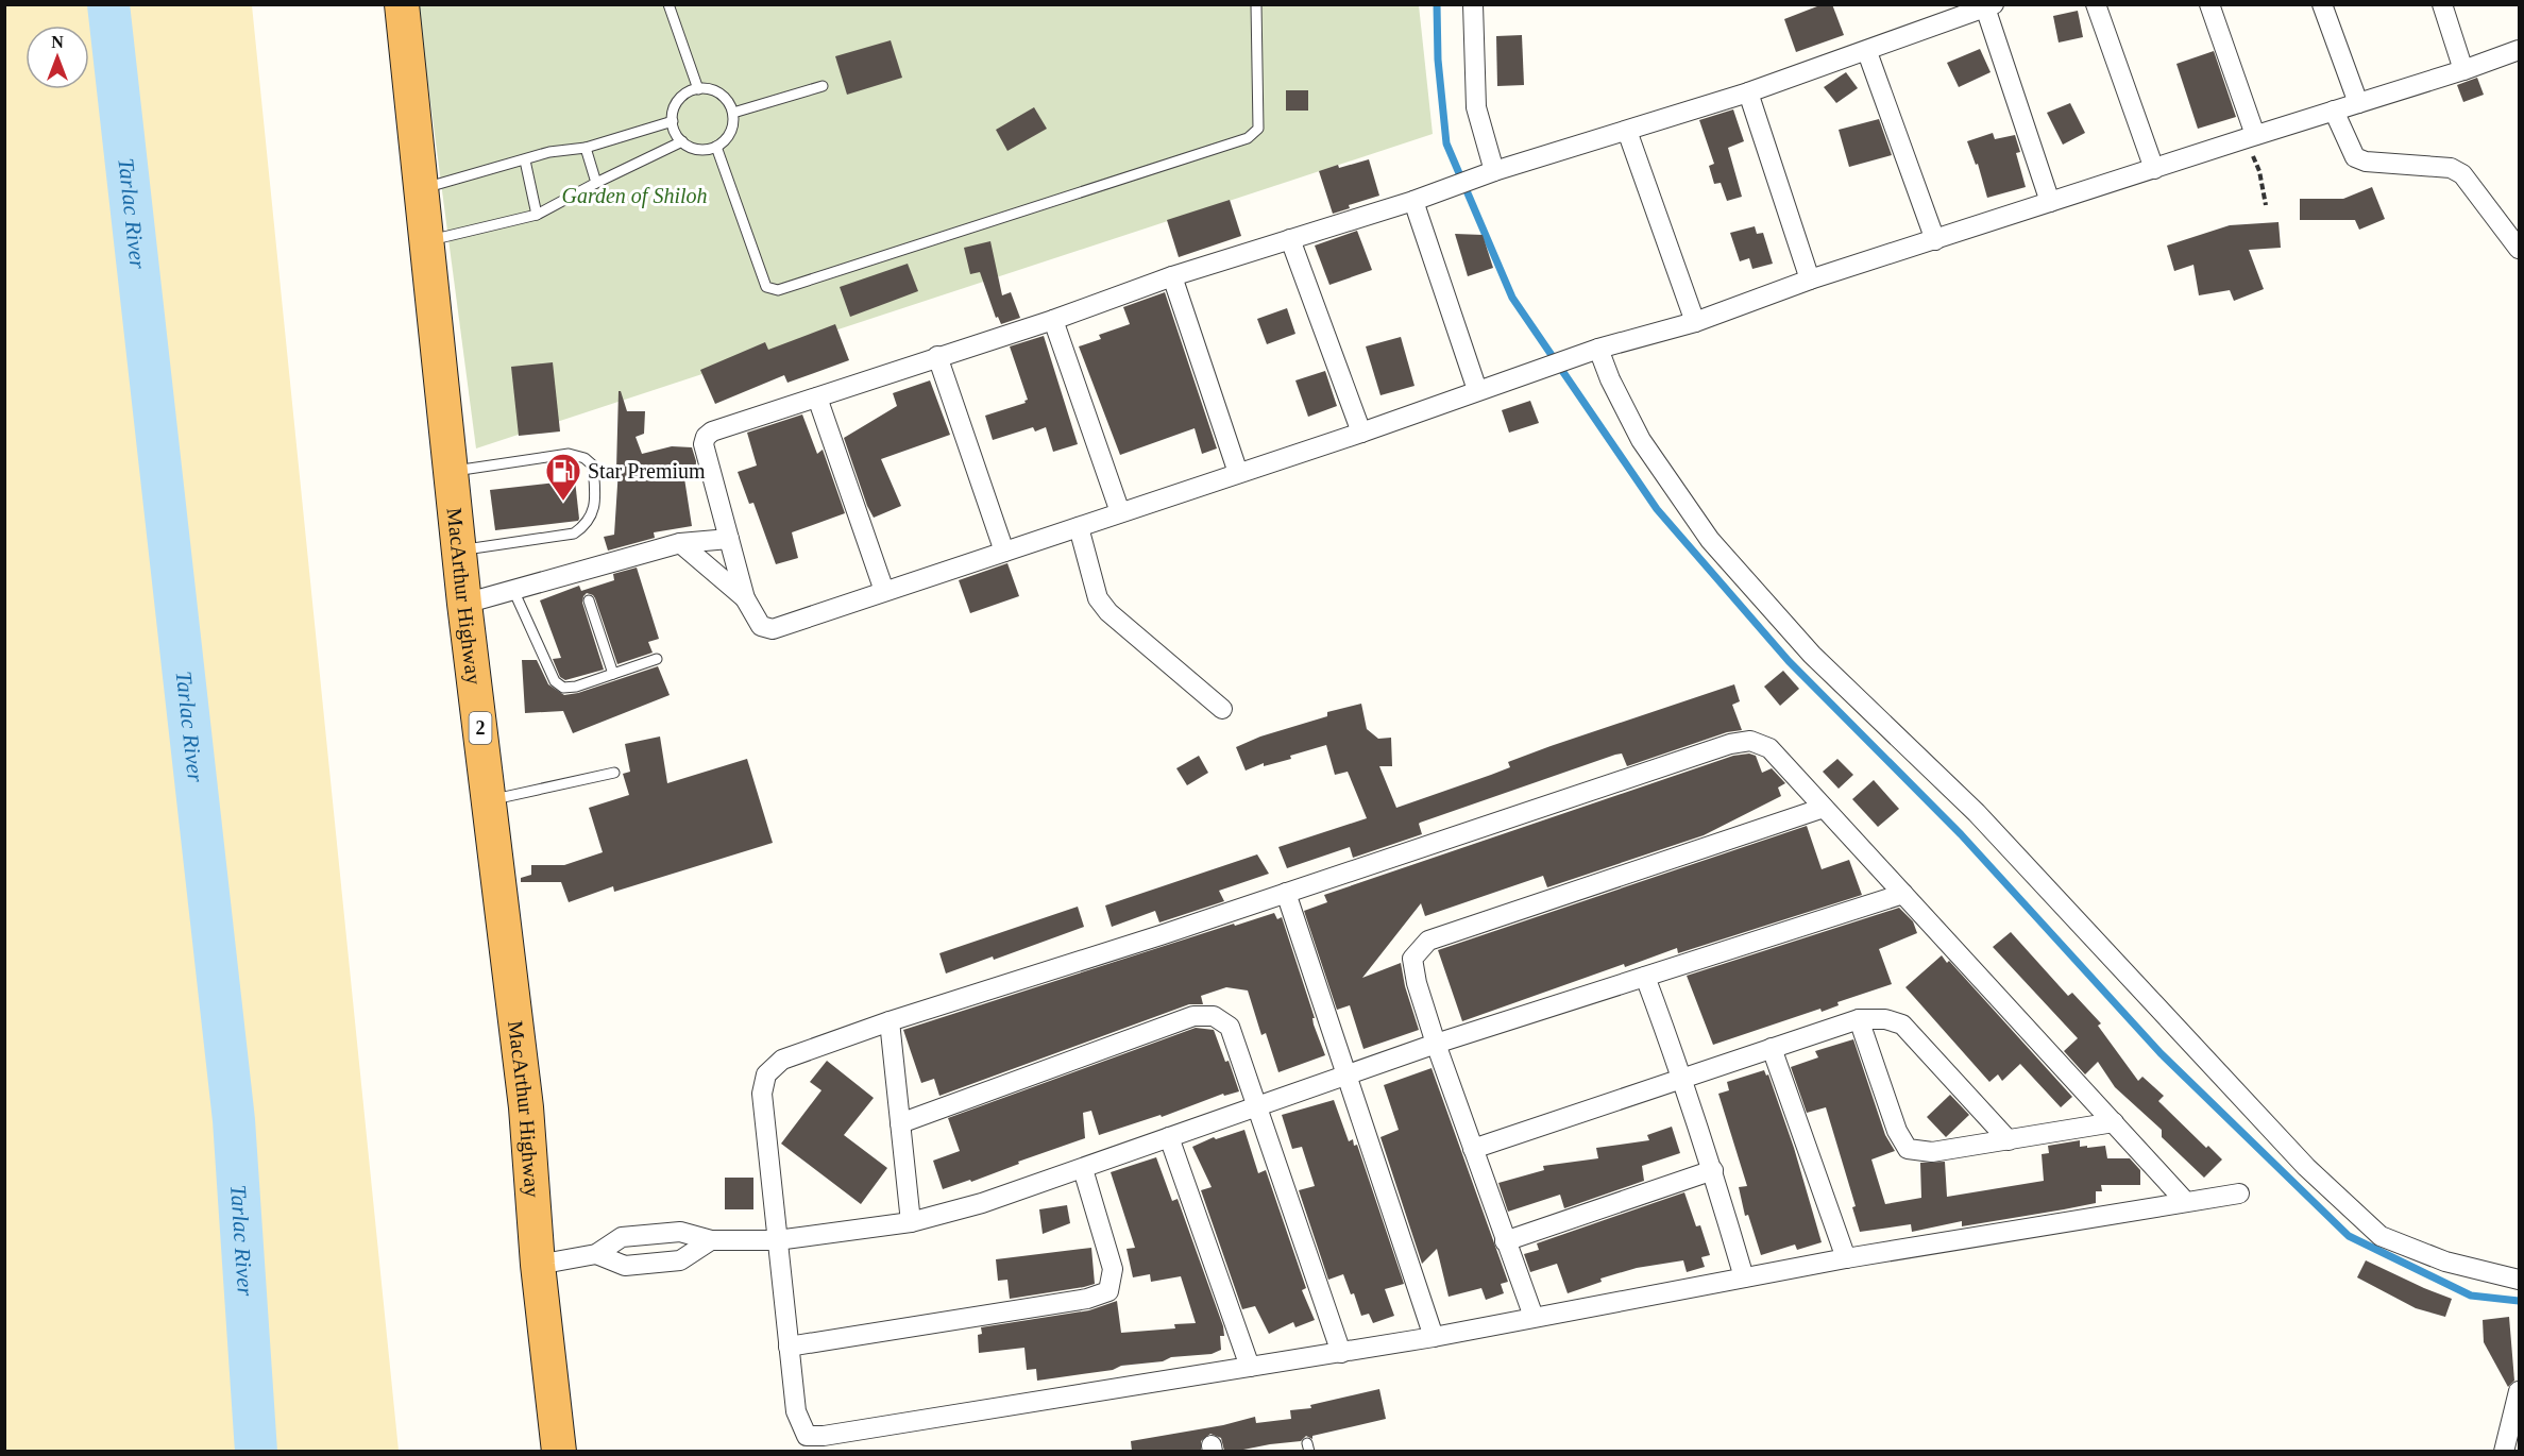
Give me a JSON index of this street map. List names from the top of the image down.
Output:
{
  "streets": {
    "highway": ["MacArthur Highway", "2"]
  },
  "water": ["Tarlac River"],
  "parks": ["Garden of Shiloh"],
  "places": {
    "fuel station": ["Star Premium"]
  },
  "north": "top"
}
